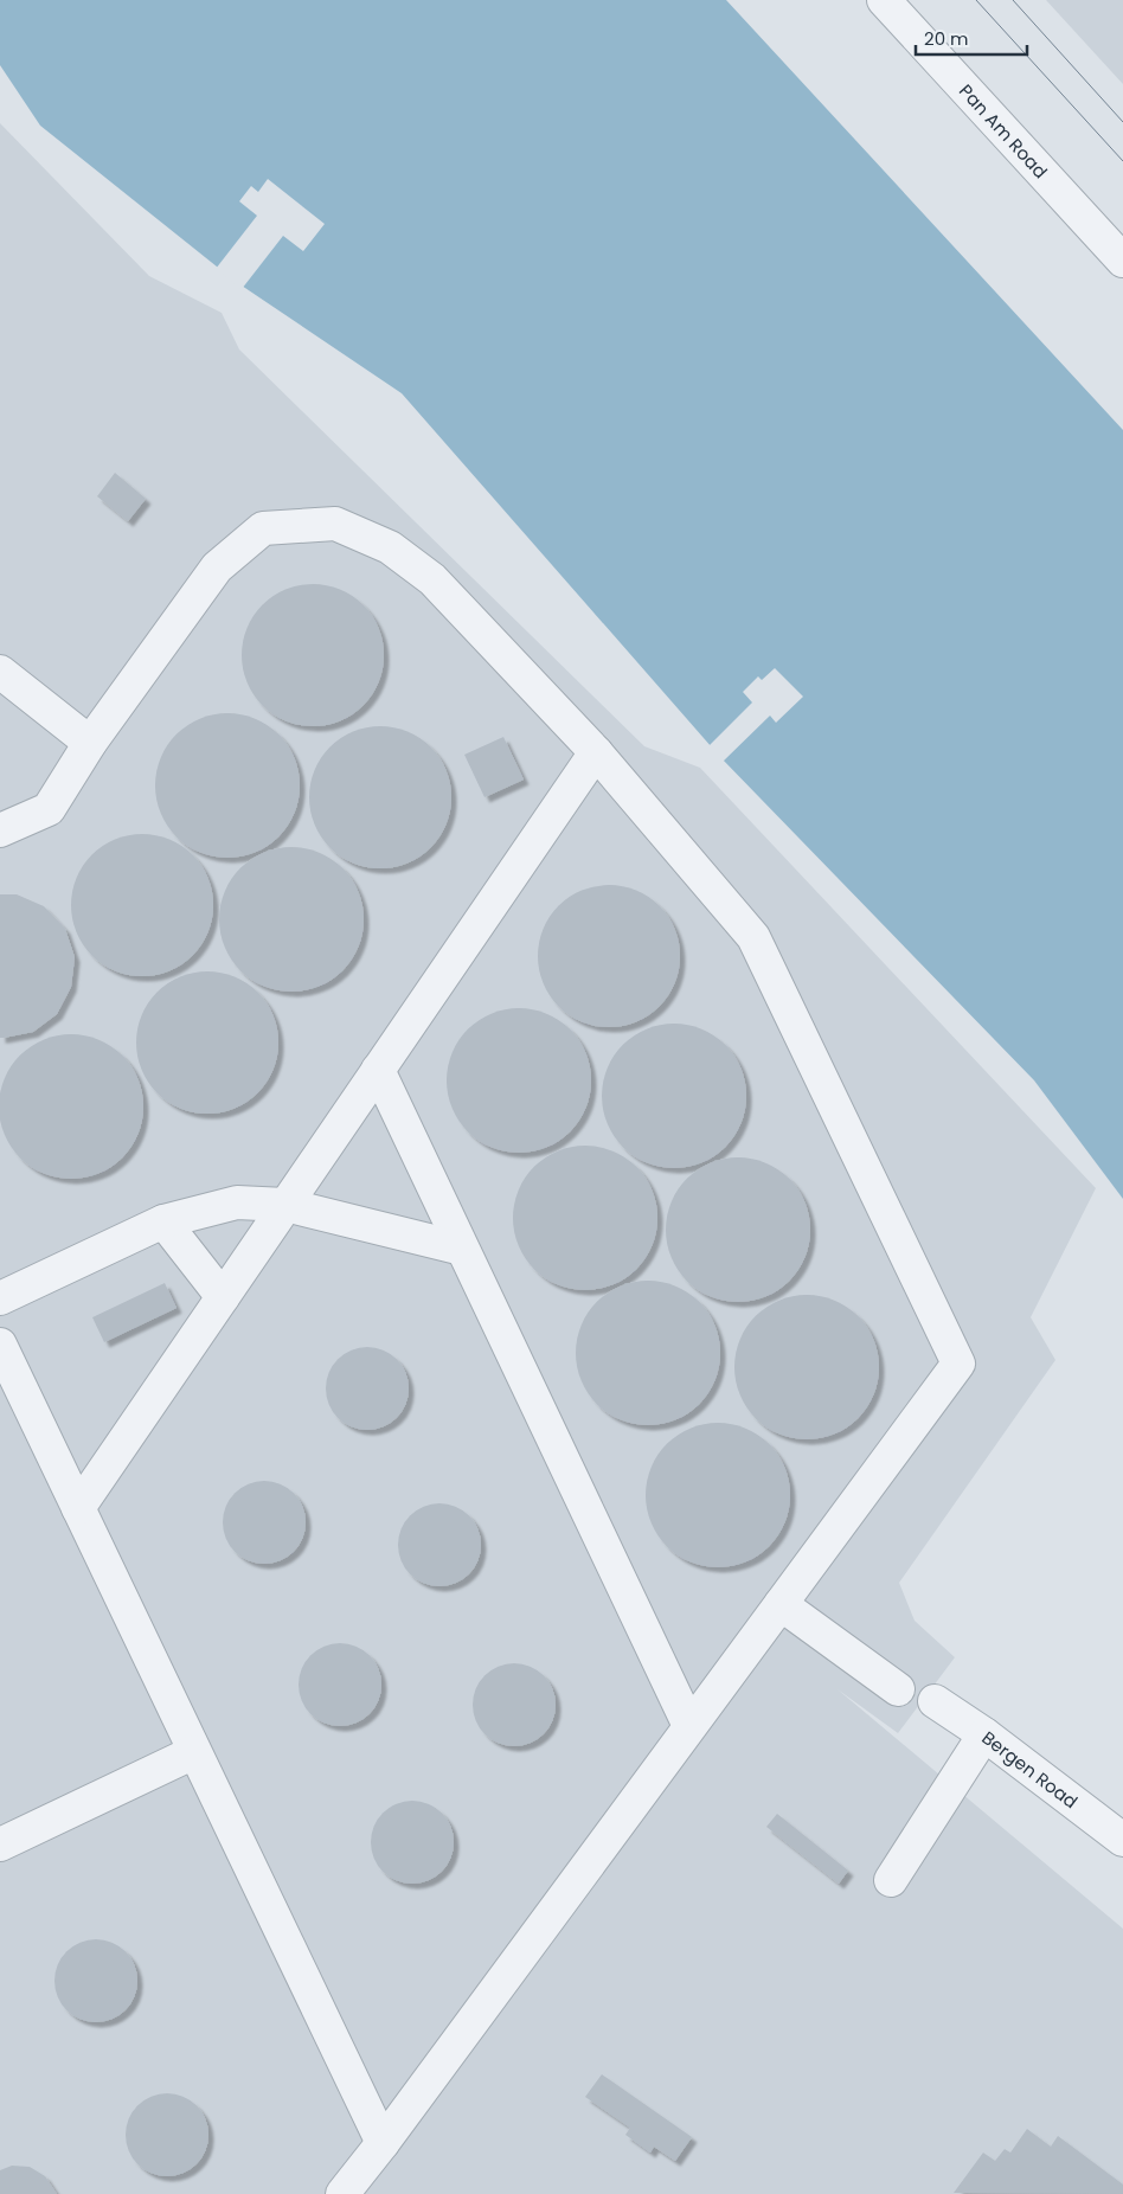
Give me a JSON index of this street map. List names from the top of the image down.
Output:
{
  "streets": {
    "street": ["Pan Am Road", "Bergen Road"]
  },
  "scale_bar": "20 m"
}
